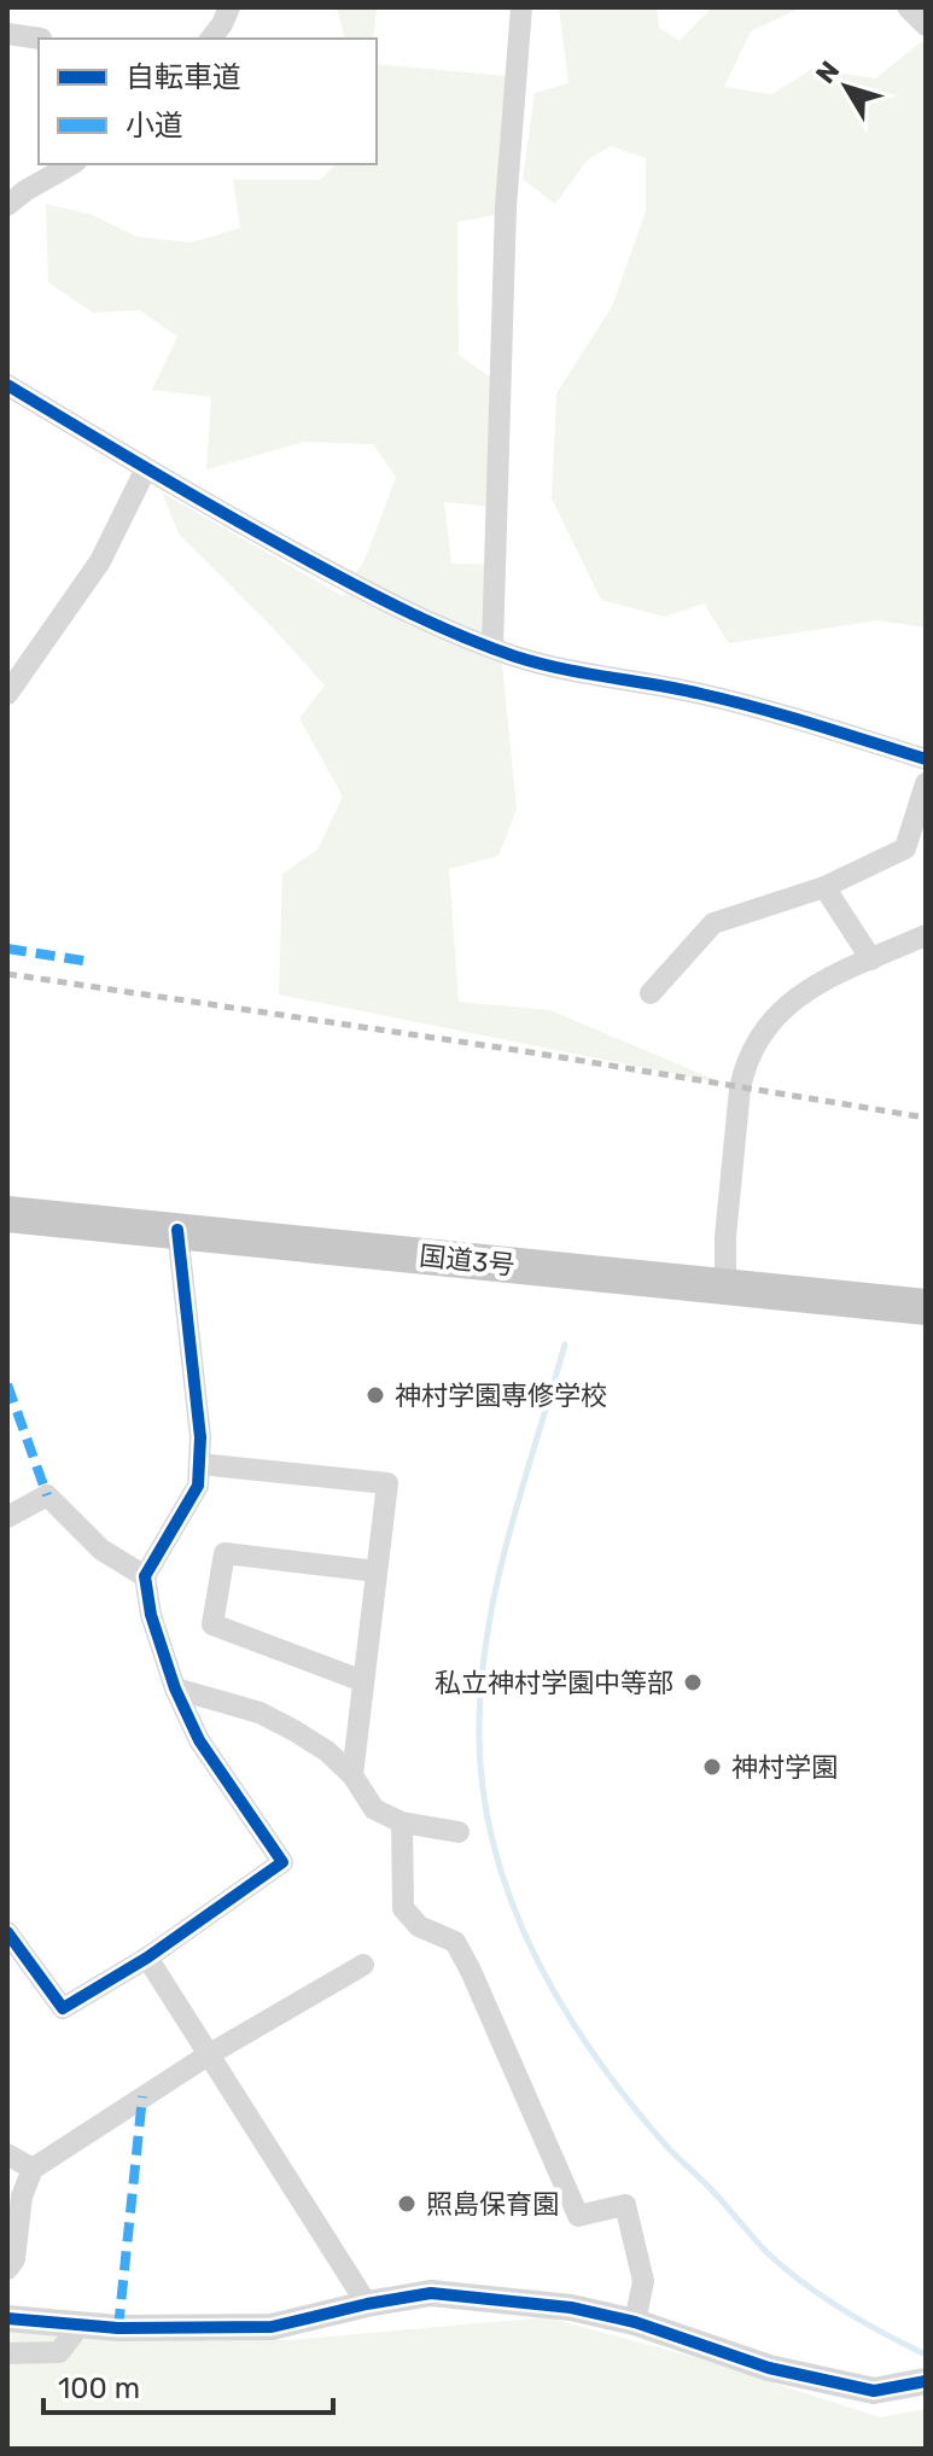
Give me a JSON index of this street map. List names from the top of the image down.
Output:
{
  "streets": {
    "highway": ["国道3号"]
  },
  "places": [
    "神村学園専修学校",
    "私立神村学園中等部",
    "神村学園",
    "照島保育園"
  ],
  "legend": ["自転車道", "小道"],
  "scale_bar": "100 m",
  "north": "top left"
}
